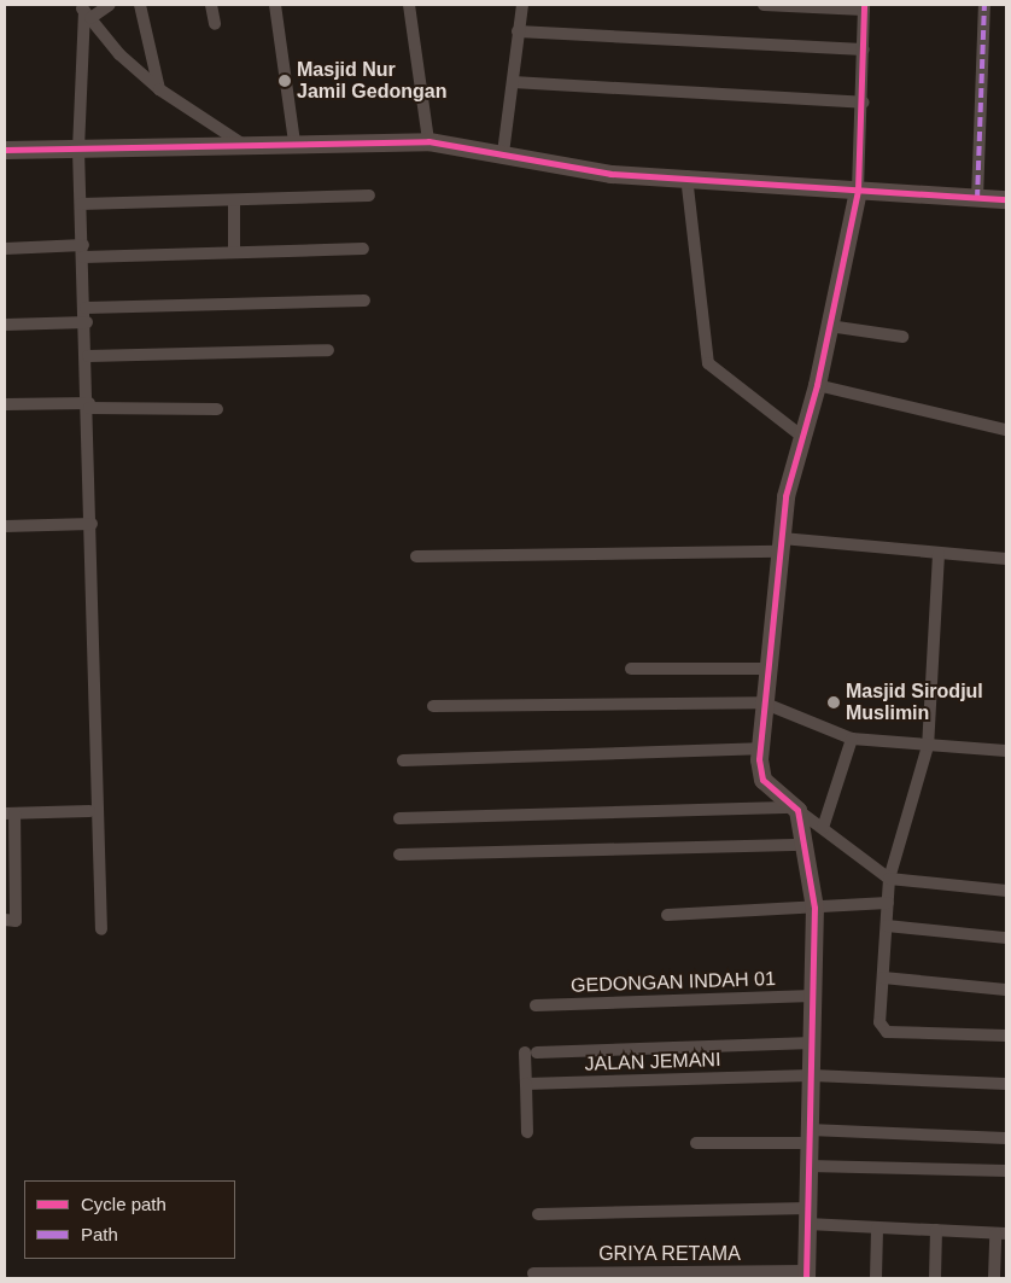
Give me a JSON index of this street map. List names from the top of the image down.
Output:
{
  "streets": {
    "street": ["GEDONGAN INDAH 01", "JALAN JEMANI", "GRIYA RETAMA"]
  },
  "places": ["Masjid Nur Jamil Gedongan", "Masjid Sirodjul Muslimin"],
  "legend": ["Cycle path", "Path"]
}
